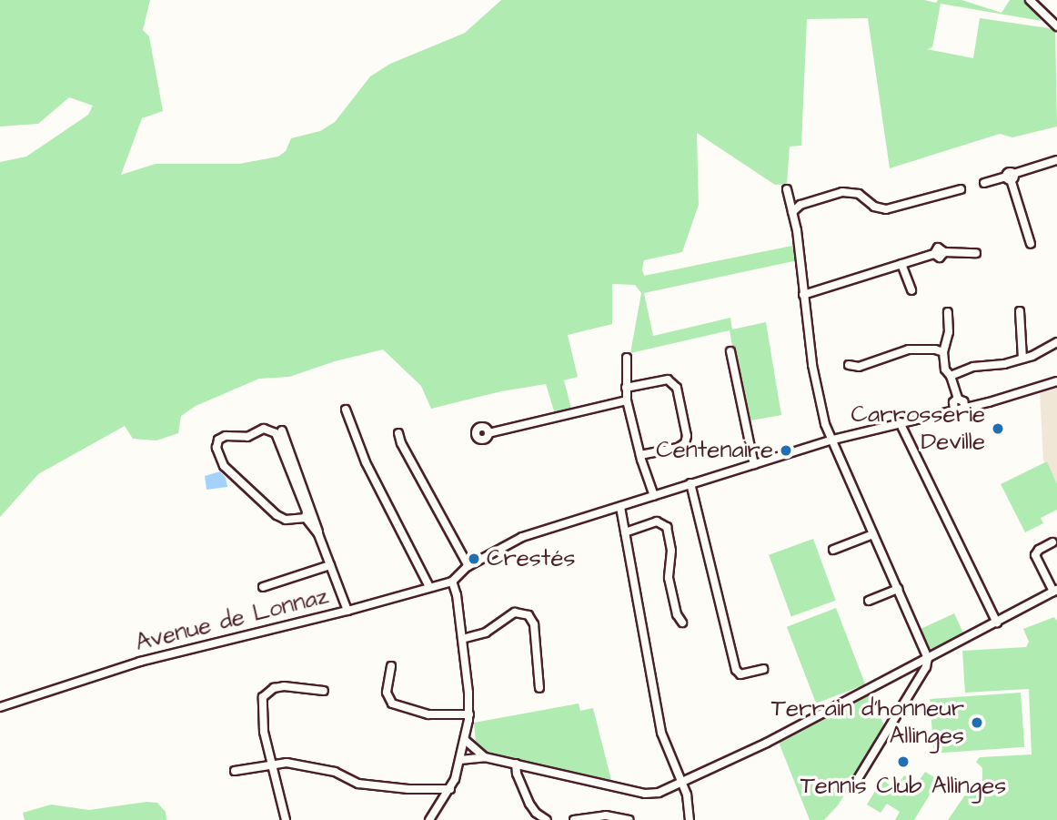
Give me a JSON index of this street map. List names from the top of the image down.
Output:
{
  "streets": {
    "street": ["Avenue de Lonnaz"]
  },
  "places": [
    "Carrosserie Deville",
    "Centenaire",
    "Crestés",
    "Terrain d'honneur Allinges",
    "Tennis Club Allinges"
  ]
}
